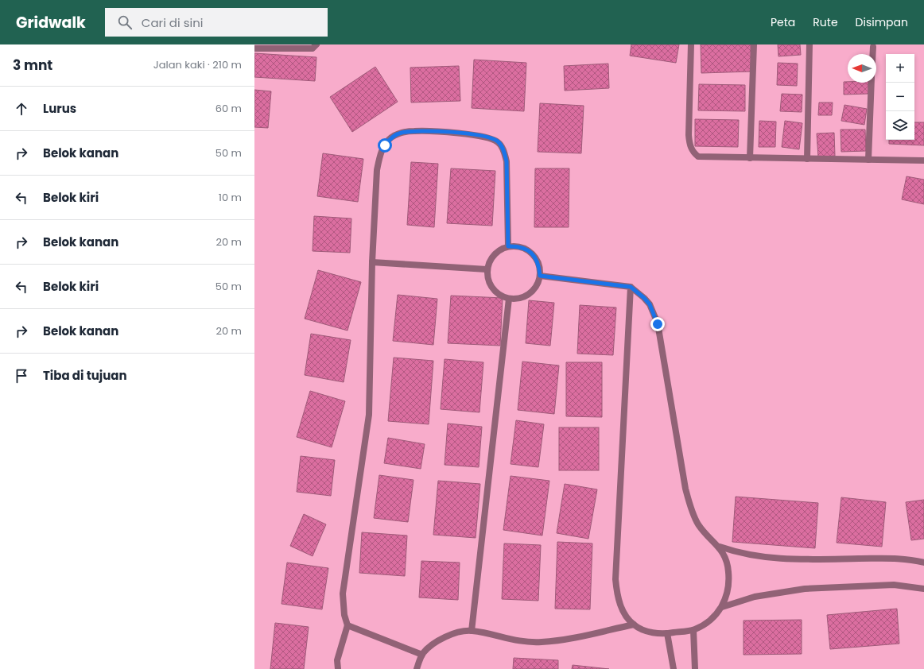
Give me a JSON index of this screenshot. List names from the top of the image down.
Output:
{
  "north": "left",
  "page": {
    "header": "Gridwalk",
    "search": "Cari di sini",
    "nav": ["Peta", "Rute", "Disimpan"],
    "heading": ["3 mnt", "Jalan kaki · 210 m"],
    "map_buttons": ["+", "−"],
    "list": [
      ["Lurus", "60 m"],
      ["Belok kanan", "50 m"],
      ["Belok kiri", "10 m"],
      ["Belok kanan", "20 m"],
      ["Belok kiri", "50 m"],
      ["Belok kanan", "20 m"],
      "Tiba di tujuan"
    ]
  }
}
